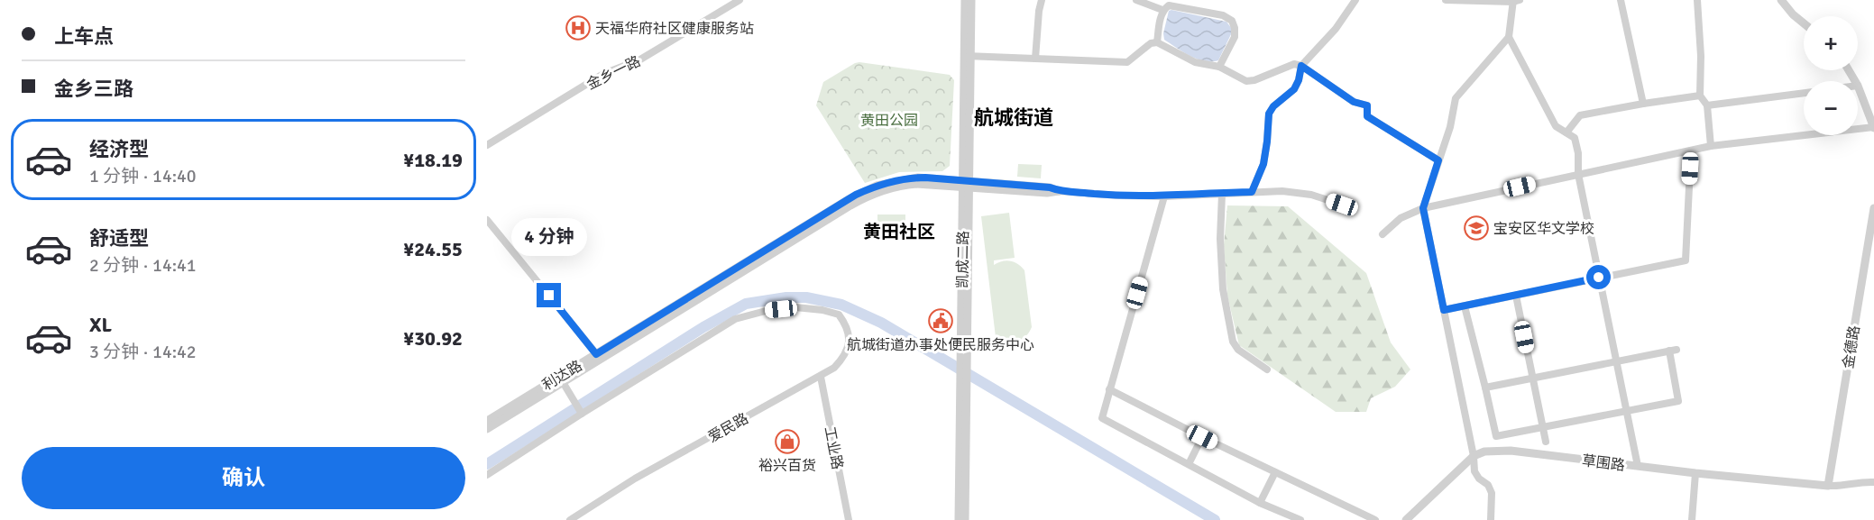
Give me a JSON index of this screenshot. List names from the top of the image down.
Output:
{
  "streets": {
    "street": [
      "金乡一路",
      "凯成二路",
      "金德路",
      "利达路",
      "爱民路",
      "工业路",
      "草围路"
    ]
  },
  "crossings": [
    ["凯成二路", "利达路"],
    ["金德路", "草围路"],
    ["爱民路", "工业路"]
  ],
  "districts": ["航城街道", "黄田社区"],
  "parks": ["黄田公园"],
  "places": {
    "hospital": ["天福华府社区健康服务站"],
    "school or university": ["宝安区华文学校"],
    "public building": ["航城街道办事处便民服务中心"],
    "shop": ["裕兴百货"]
  },
  "page": {
    "banner": ["上车点", "金乡三路"],
    "map_buttons": ["+", "−"],
    "list": [
      {
        "name": "经济型",
        "note": "1 分钟 · 14:40",
        "value": "¥18.19"
      },
      {
        "name": "舒适型",
        "note": "2 分钟 · 14:41",
        "value": "¥24.55"
      },
      {
        "name": "XL",
        "note": "3 分钟 · 14:42",
        "value": "¥30.92"
      }
    ],
    "bubble": "4 分钟",
    "buttons": "确认"
  }
}
